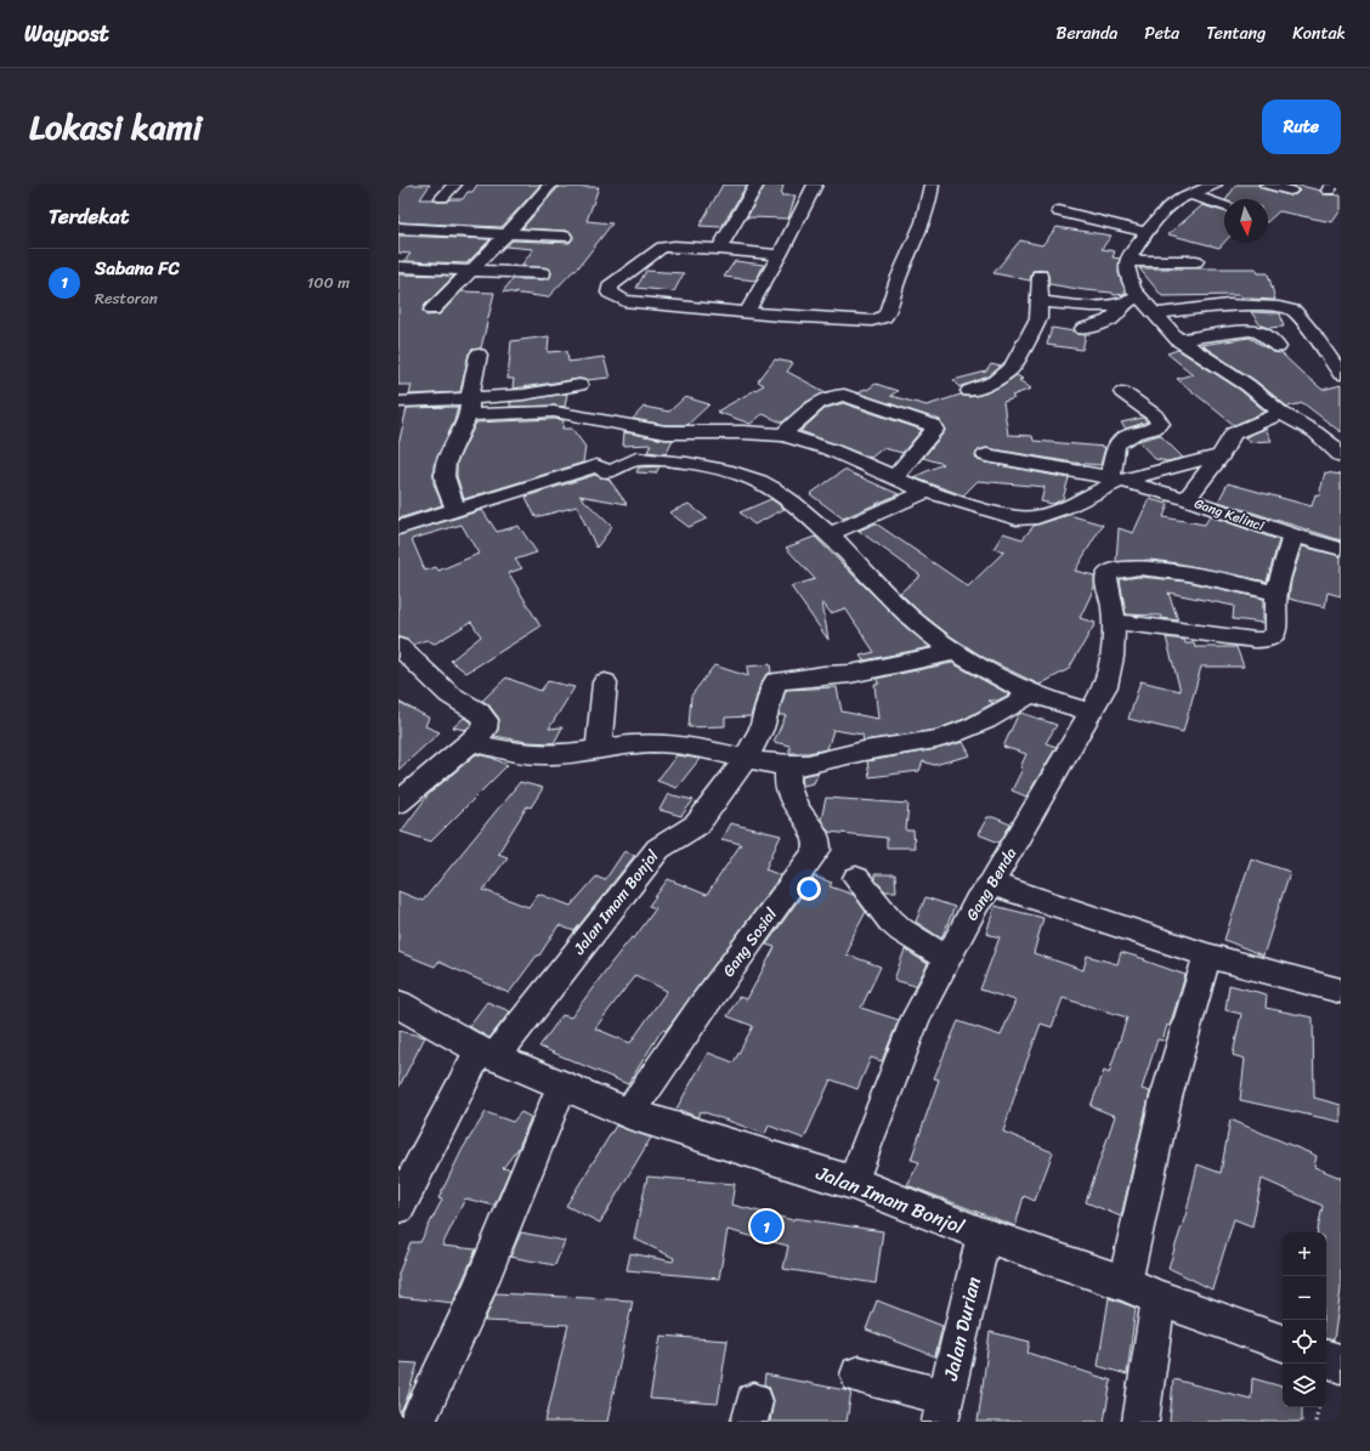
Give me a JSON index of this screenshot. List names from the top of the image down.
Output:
{
  "streets": {
    "highway": ["Jalan Imam Bonjol"],
    "street": [
      "Gang Kelinci",
      "Gang Benda",
      "Gang Sosial",
      "Jalan Durian"
    ]
  },
  "crossings": [
    ["Gang Benda", "Jalan Imam Bonjol"],
    ["Jalan Imam Bonjol", "Gang Sosial"],
    ["Jalan Imam Bonjol", "Jalan Durian"]
  ],
  "north": "bottom",
  "page": {
    "header": "Waypost",
    "nav": [
      "Beranda",
      "Peta",
      "Tentang",
      "Kontak"
    ],
    "title": "Lokasi kami",
    "buttons": "Rute",
    "heading": "Terdekat",
    "list": [
      {
        "mark": "1",
        "name": "Sabana FC",
        "note": "Restoran",
        "value": "100 m"
      }
    ],
    "pins": "1",
    "map_buttons": ["+", "−"]
  }
}
